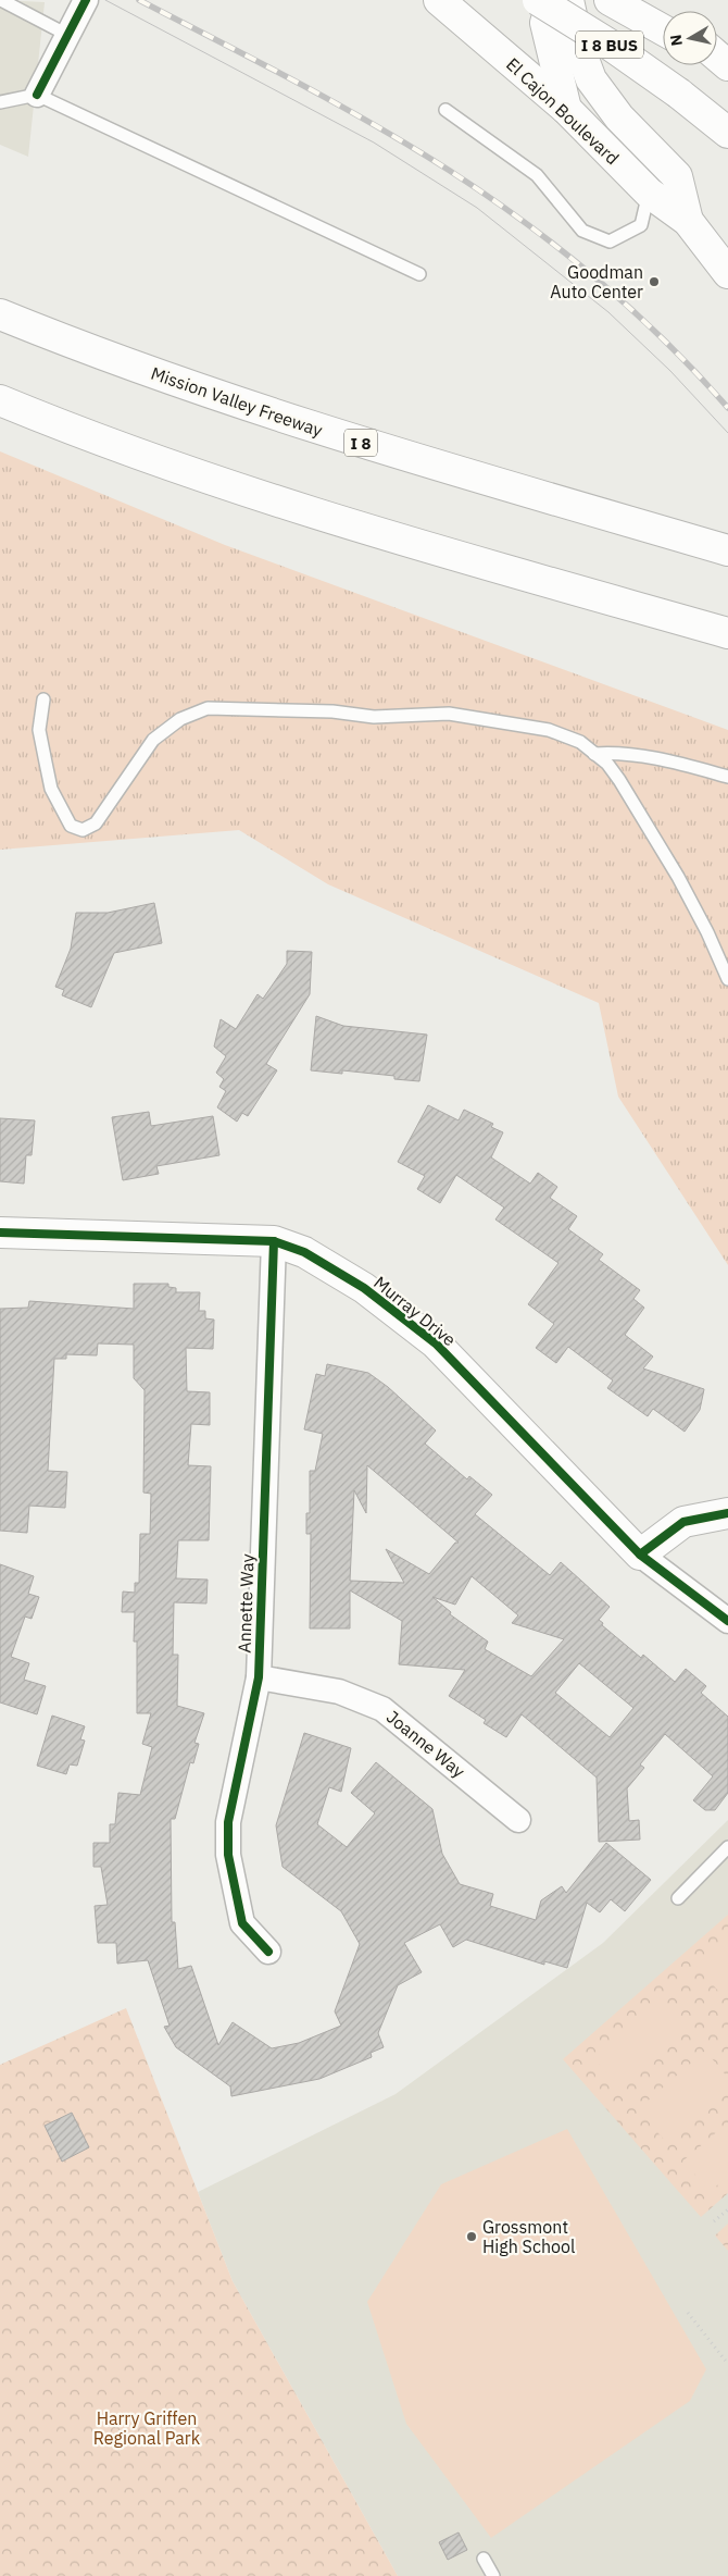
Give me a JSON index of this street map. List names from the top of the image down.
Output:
{
  "streets": {
    "main road": [
      "I 8 BUS",
      "El Cajon Boulevard",
      "Mission Valley Freeway",
      "I 8",
      "Murray Drive"
    ],
    "street": ["Annette Way", "Joanne Way"]
  },
  "crossings": [
    ["Murray Drive", "Annette Way"],
    ["Annette Way", "Joanne Way"]
  ],
  "parks": ["Harry Griffen Regional Park"],
  "places": ["Goodman Auto Center", "Grossmont High School"],
  "north": "left"
}
